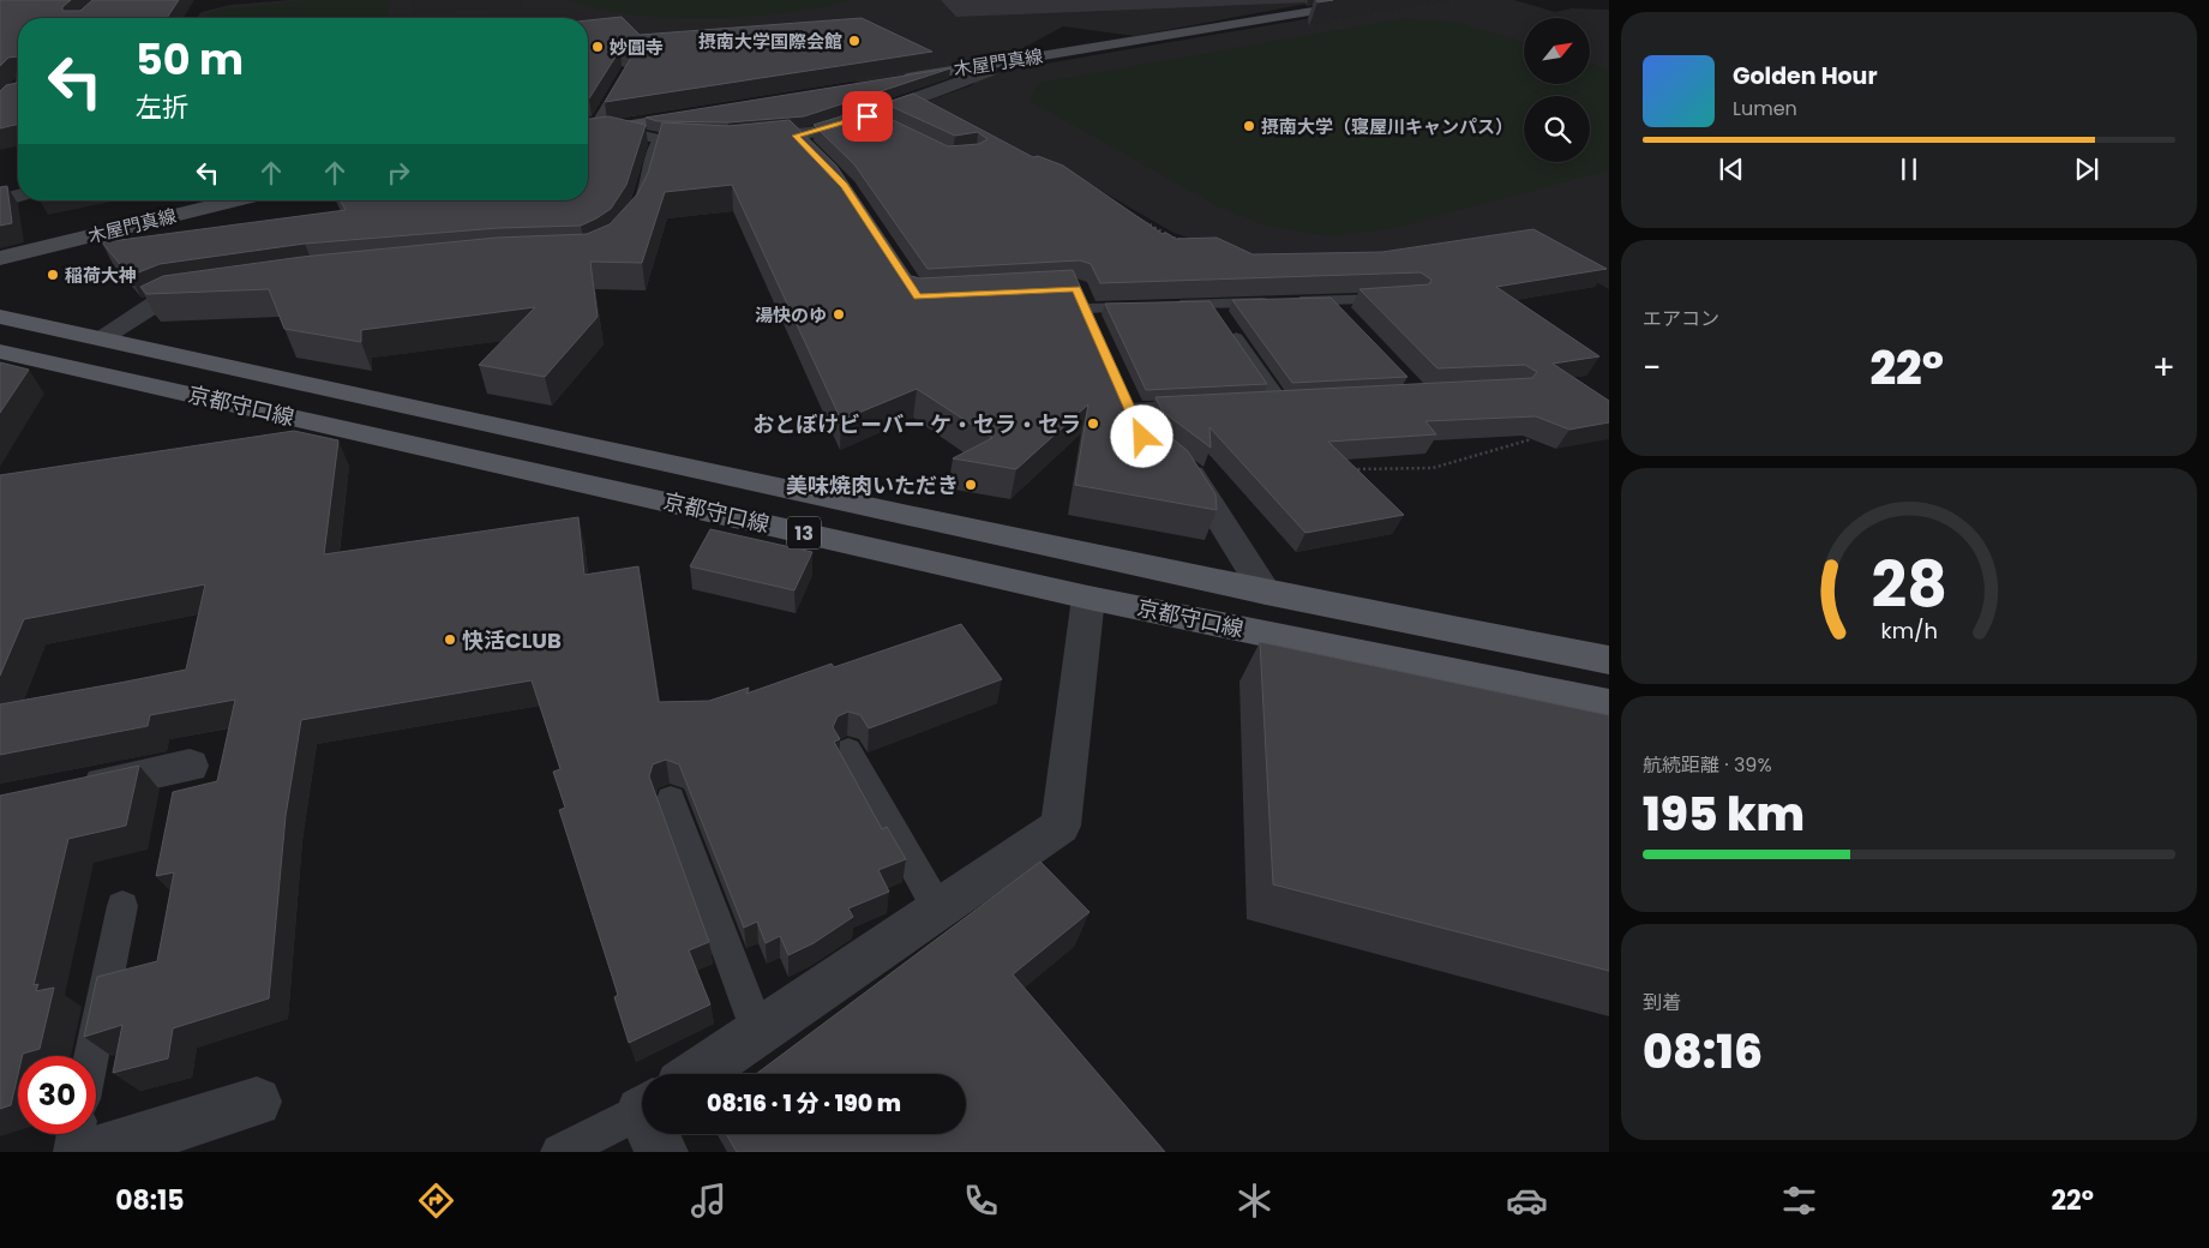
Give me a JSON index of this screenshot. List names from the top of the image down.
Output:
{
  "streets": {
    "main road": ["木屋門真線", "京都守口線", "13"]
  },
  "places": [
    "摂南大学国際会館",
    "妙圓寺",
    "摂南大学（寝屋川キャンパス）",
    "稲荷大神",
    "湯快のゆ",
    "おとぼけビーバー ケ・セラ・セラ",
    "美味焼肉いただき",
    "快活CLUB"
  ],
  "north": "top right",
  "page": {
    "turn": ["50 m", "左折"],
    "song": ["Golden Hour", "Lumen"],
    "tile": [
      "エアコン",
      ["航続距離 · 39%", "195 km"],
      ["到着", "08:16"]
    ],
    "heat": ["−", "22°", "+"],
    "limit": "30",
    "trip": "08:16 · 1 分 · 190 m",
    "tabs": ["08:15", "22°"],
    "gauge": ["28", "km/h"]
  }
}
